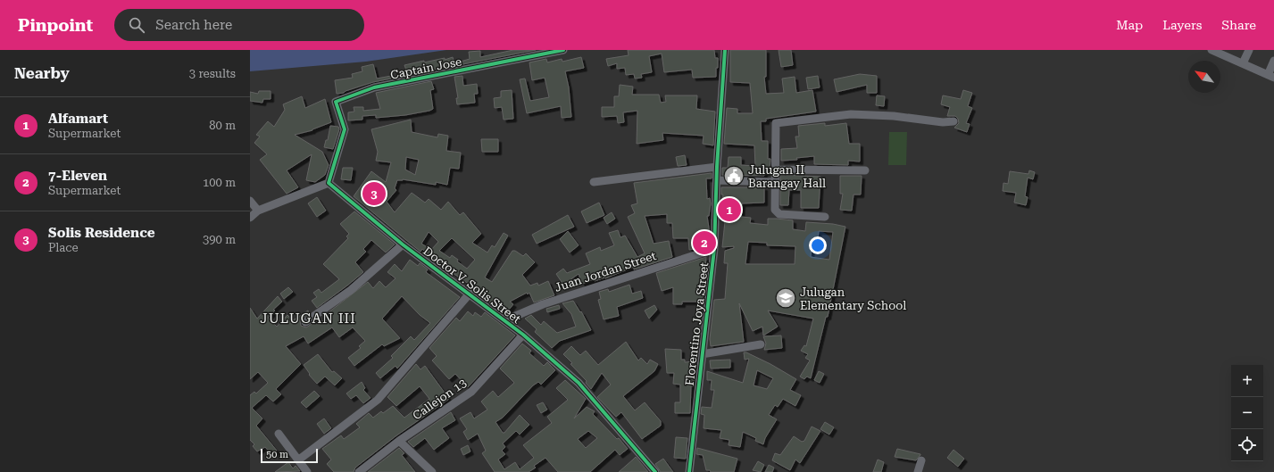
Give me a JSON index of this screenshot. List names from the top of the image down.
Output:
{
  "streets": {
    "street": [
      "Captain Jose",
      "Juan Jordan Street",
      "Doctor V. Solis Street",
      "Florentino Joya Street",
      "Callejon 13"
    ]
  },
  "crossings": [
    ["Captain Jose", "Doctor V. Solis Street"],
    ["Juan Jordan Street", "Doctor V. Solis Street"],
    ["Juan Jordan Street", "Florentino Joya Street"],
    ["Doctor V. Solis Street", "Callejon 13"]
  ],
  "districts": ["JULUGAN III"],
  "places": {
    "public building": ["Julugan II Barangay Hall"],
    "school or university": ["Julugan Elementary School"]
  },
  "scale_bar": "50 m",
  "north": "top left",
  "page": {
    "header": "Pinpoint",
    "search": "Search here",
    "nav": ["Map", "Layers", "Share"],
    "heading": ["Nearby", "3 results"],
    "list": [
      {
        "mark": "1",
        "name": "Alfamart",
        "note": "Supermarket",
        "value": "80 m"
      },
      {
        "mark": "2",
        "name": "7-Eleven",
        "note": "Supermarket",
        "value": "100 m"
      },
      {
        "mark": "3",
        "name": "Solis Residence",
        "note": "Place",
        "value": "390 m"
      }
    ],
    "pins": ["3", "1", "2"],
    "map_buttons": ["+", "−"],
    "scale": "50 m"
  }
}
